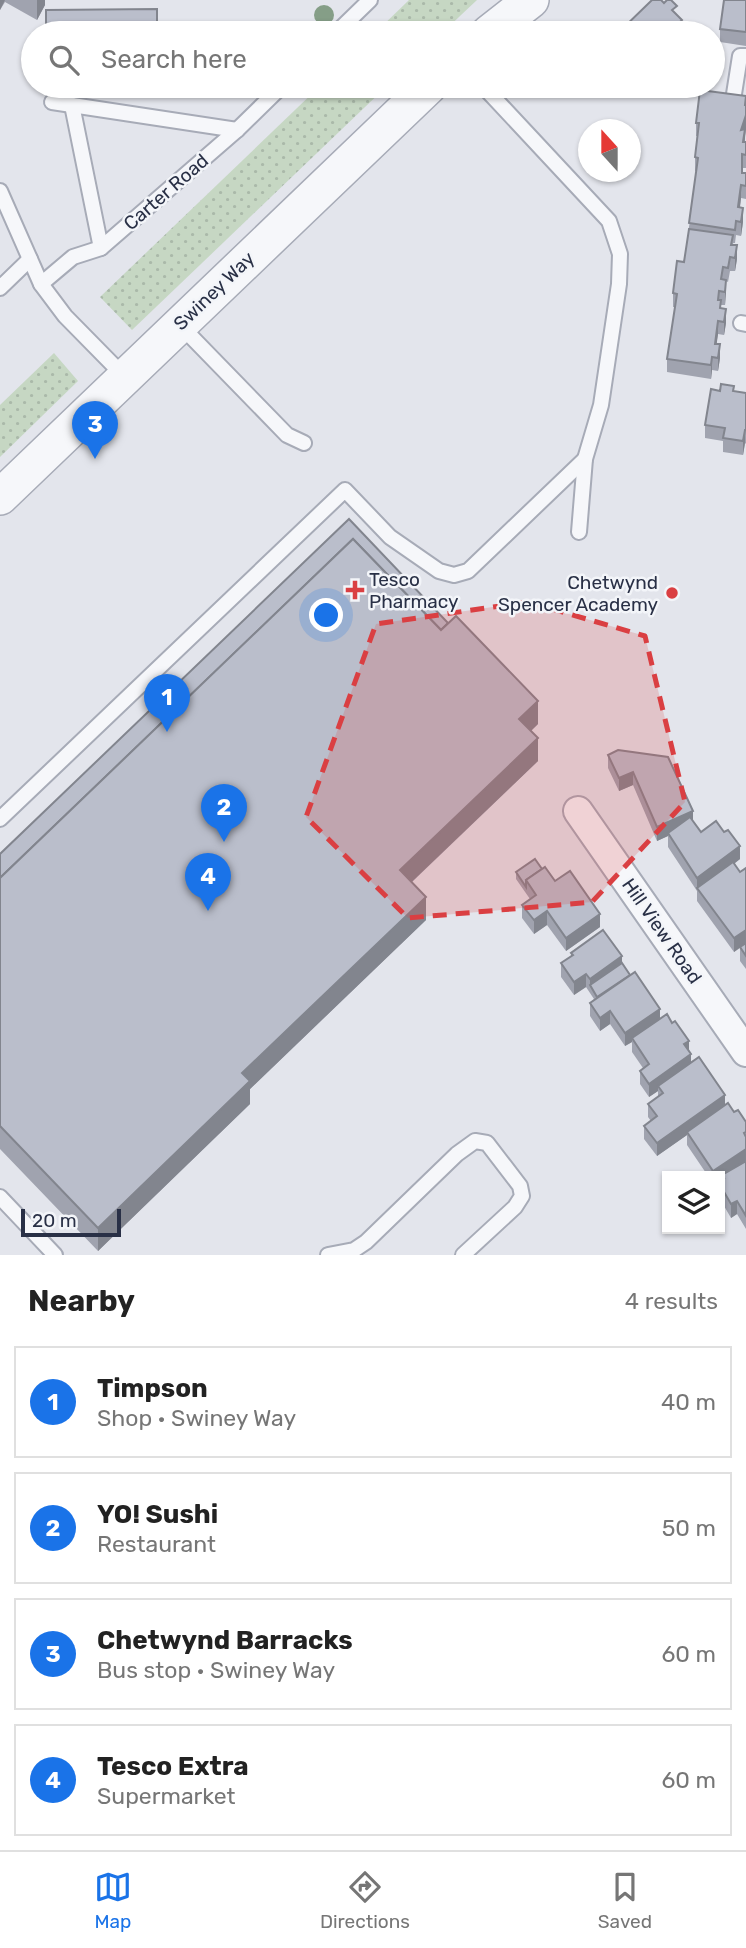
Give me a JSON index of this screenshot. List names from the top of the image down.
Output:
{
  "streets": {
    "street": ["Swiney Way", "Hill View Road"],
    "lane": ["Carter Road"]
  },
  "places": {
    "health": ["Tesco Pharmacy"],
    "other": ["Chetwynd Spencer Academy"]
  },
  "scale_bar": "20 m",
  "north": "top",
  "page": {
    "search": "Search here",
    "pins": [
      "3",
      "1",
      "2",
      "4"
    ],
    "scale": "20 m",
    "heading": ["Nearby", "4 results"],
    "list": [
      {
        "mark": "1",
        "name": "Timpson",
        "note": "Shop · Swiney Way",
        "value": "40 m"
      },
      {
        "mark": "2",
        "name": "YO! Sushi",
        "note": "Restaurant",
        "value": "50 m"
      },
      {
        "mark": "3",
        "name": "Chetwynd Barracks",
        "note": "Bus stop · Swiney Way",
        "value": "60 m"
      },
      {
        "mark": "4",
        "name": "Tesco Extra",
        "note": "Supermarket",
        "value": "60 m"
      }
    ],
    "nav": ["Map", "Directions", "Saved"]
  }
}
